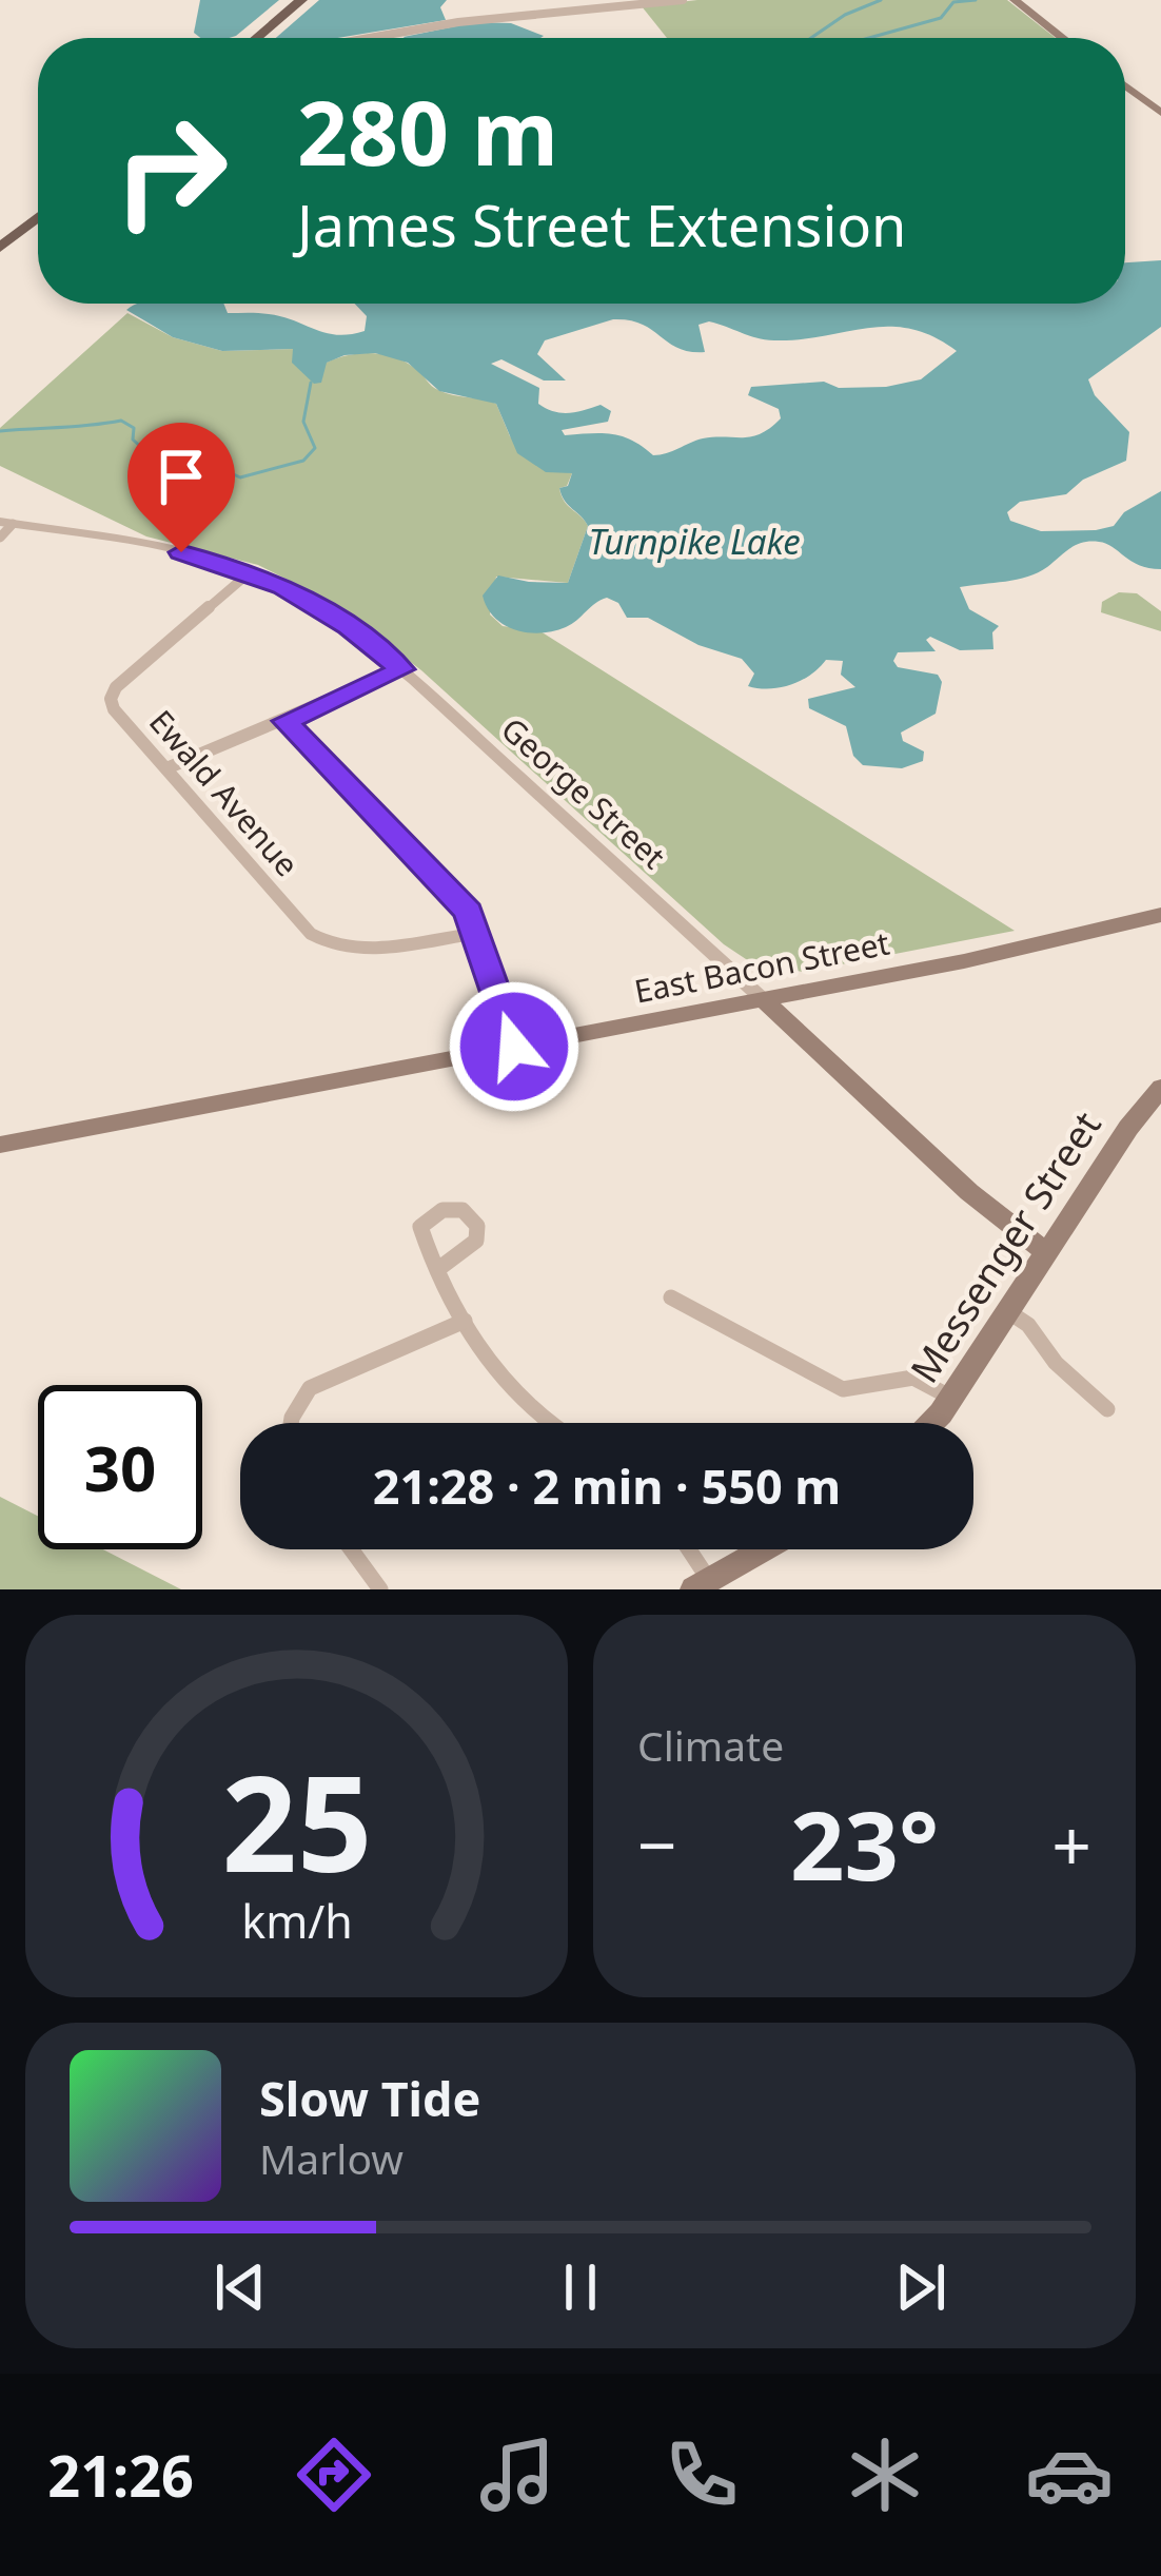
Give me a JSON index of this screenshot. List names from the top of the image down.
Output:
{
  "streets": {
    "main road": ["George Street", "East Bacon Street", "Messenger Street"],
    "street": ["Ewald Avenue"]
  },
  "crossings": [
    ["Ewald Avenue", "George Street"],
    ["George Street", "East Bacon Street"],
    ["George Street", "Messenger Street"]
  ],
  "water": ["Turnpike Lake"],
  "page": {
    "turn": ["280 m", "James Street Extension"],
    "limit": "30",
    "trip": "21:28 · 2 min · 550 m",
    "tile": "Climate",
    "heat": ["−", "23°", "+"],
    "song": ["Slow Tide", "Marlow"],
    "tabs": "21:26",
    "gauge": ["25", "km/h"]
  }
}
